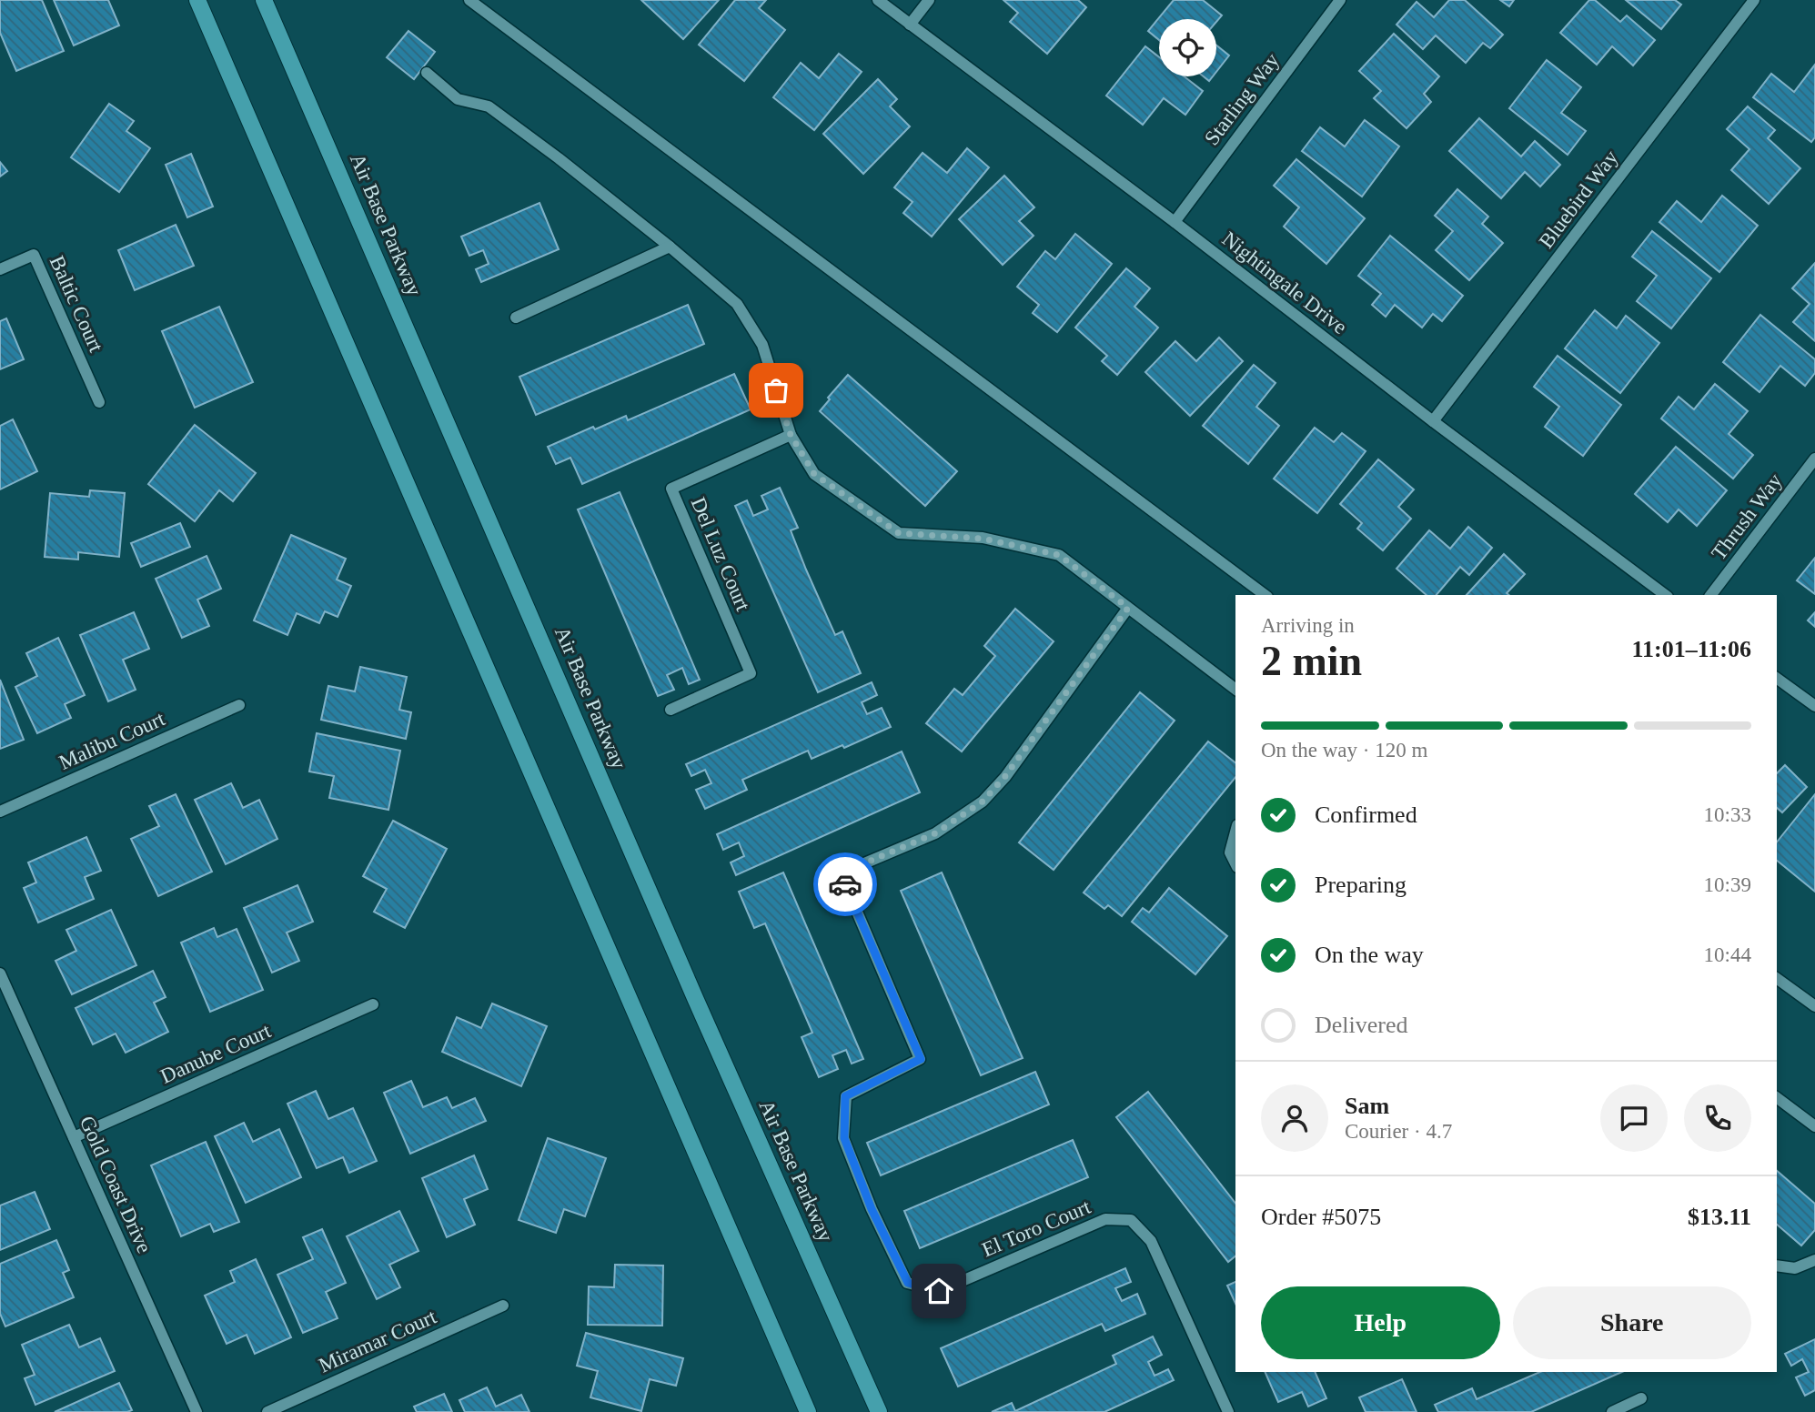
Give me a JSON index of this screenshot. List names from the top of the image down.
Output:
{
  "streets": {
    "main road": ["Air Base Parkway"],
    "street": [
      "Starling Way",
      "Bluebird Way",
      "Nightingale Drive",
      "Baltic Court",
      "Thrush Way",
      "Del Luz Court",
      "Malibu Court",
      "Danube Court",
      "Gold Coast Drive",
      "El Toro Court",
      "Miramar Court"
    ]
  },
  "crossings": [
    ["Starling Way", "Nightingale Drive"],
    ["Bluebird Way", "Nightingale Drive"],
    ["Danube Court", "Gold Coast Drive"]
  ],
  "page": {
    "heading": ["2 min", "Arriving in", "11:01–11:06"],
    "panel": [
      "Sam",
      "Courier · 4.7",
      "Order #5075",
      "$13.11"
    ],
    "bar": "On the way · 120 m",
    "list": [
      ["Confirmed", "10:33"],
      ["Preparing", "10:39"],
      ["On the way", "10:44"],
      "Delivered"
    ],
    "buttons": ["Help", "Share"]
  }
}
